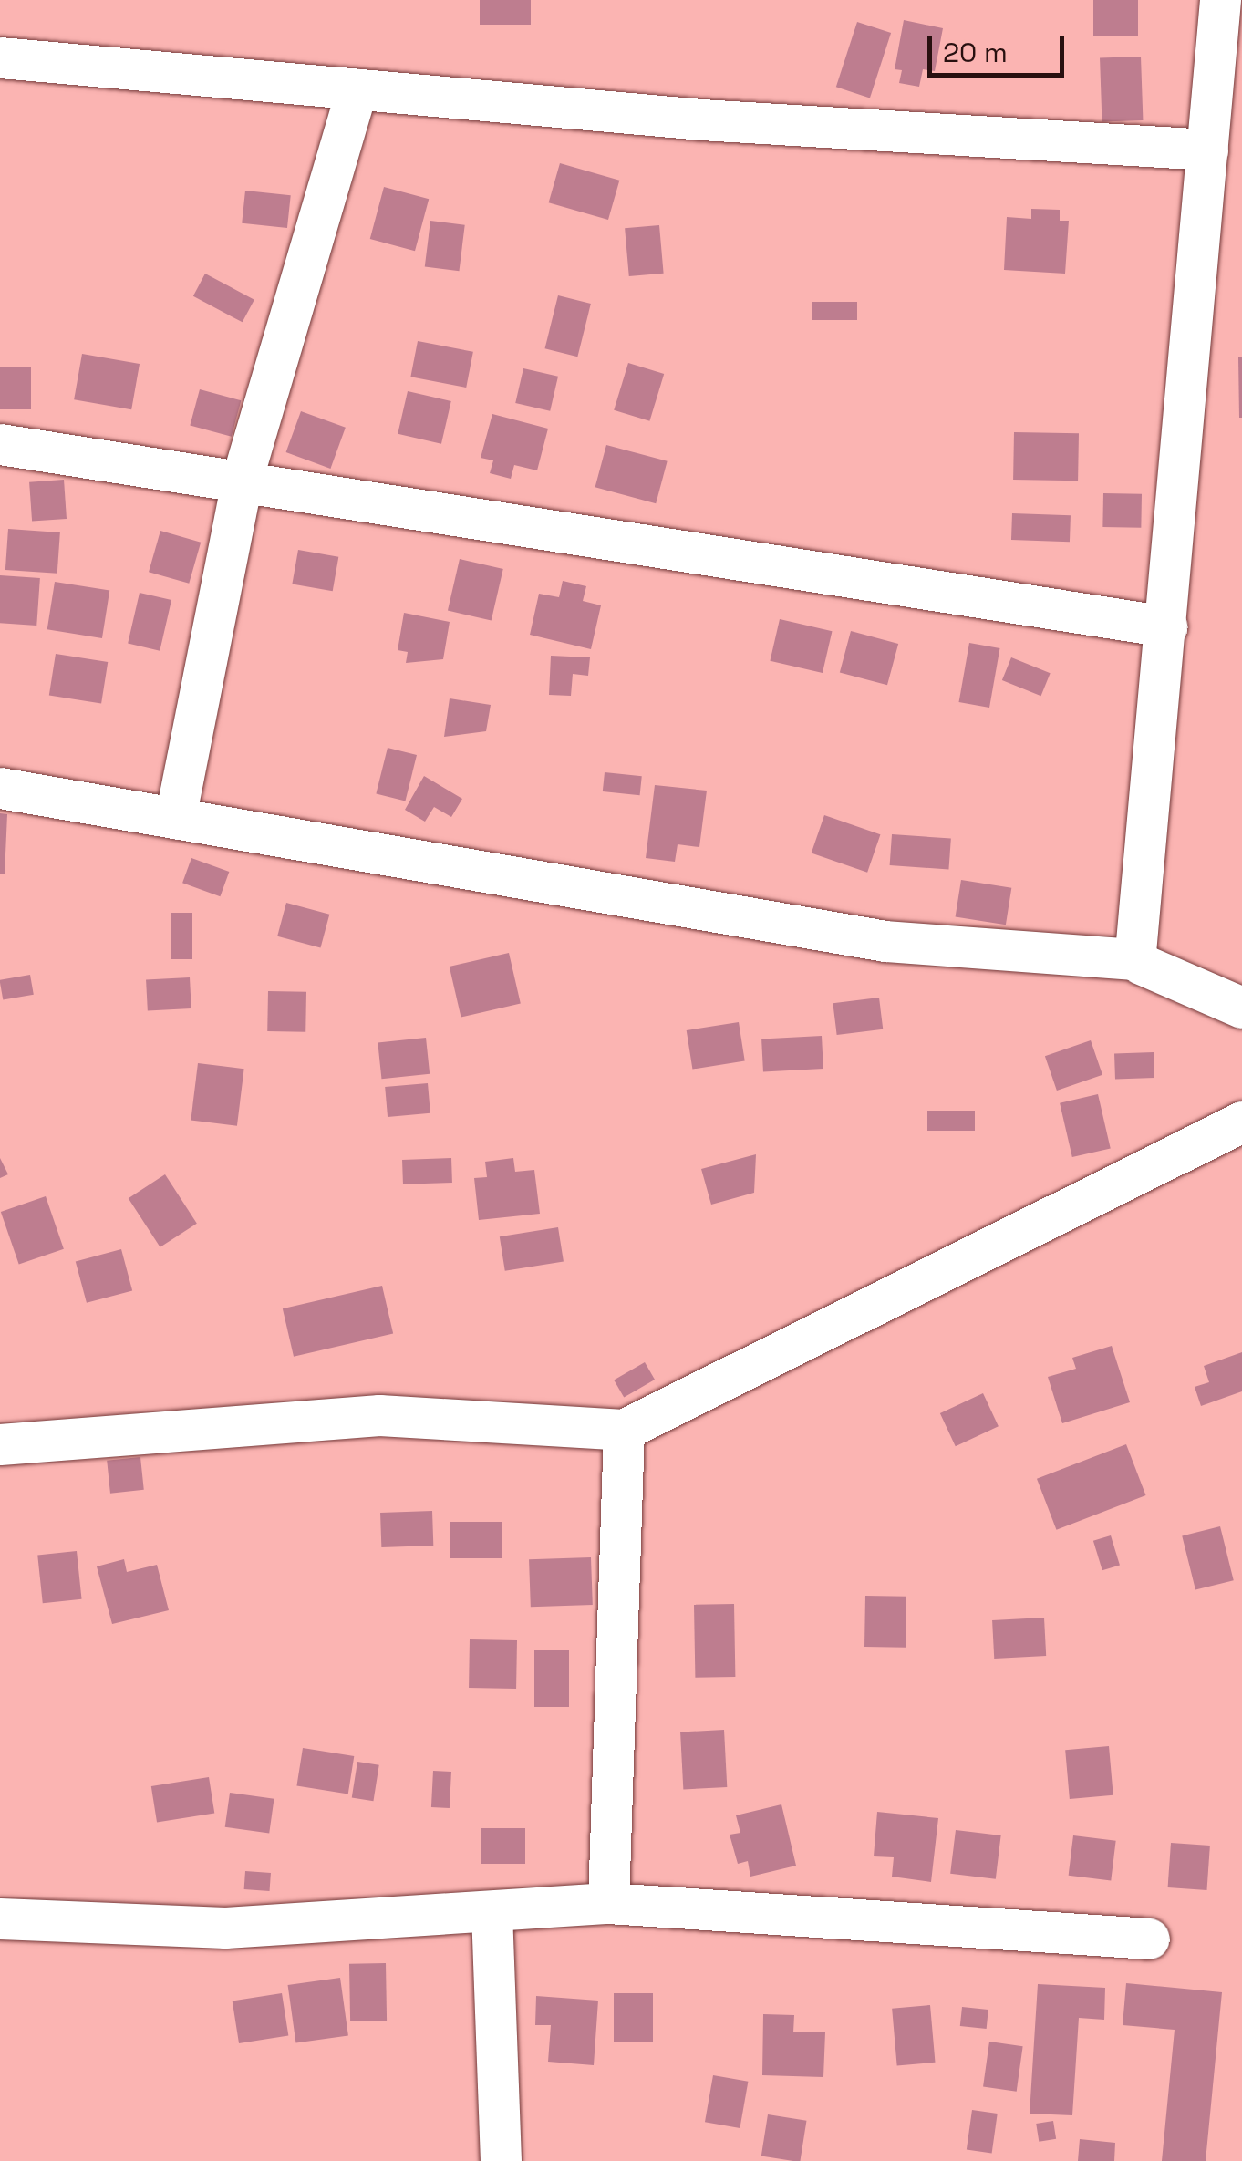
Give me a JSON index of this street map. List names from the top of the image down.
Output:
{
  "scale_bar": "20 m"
}
